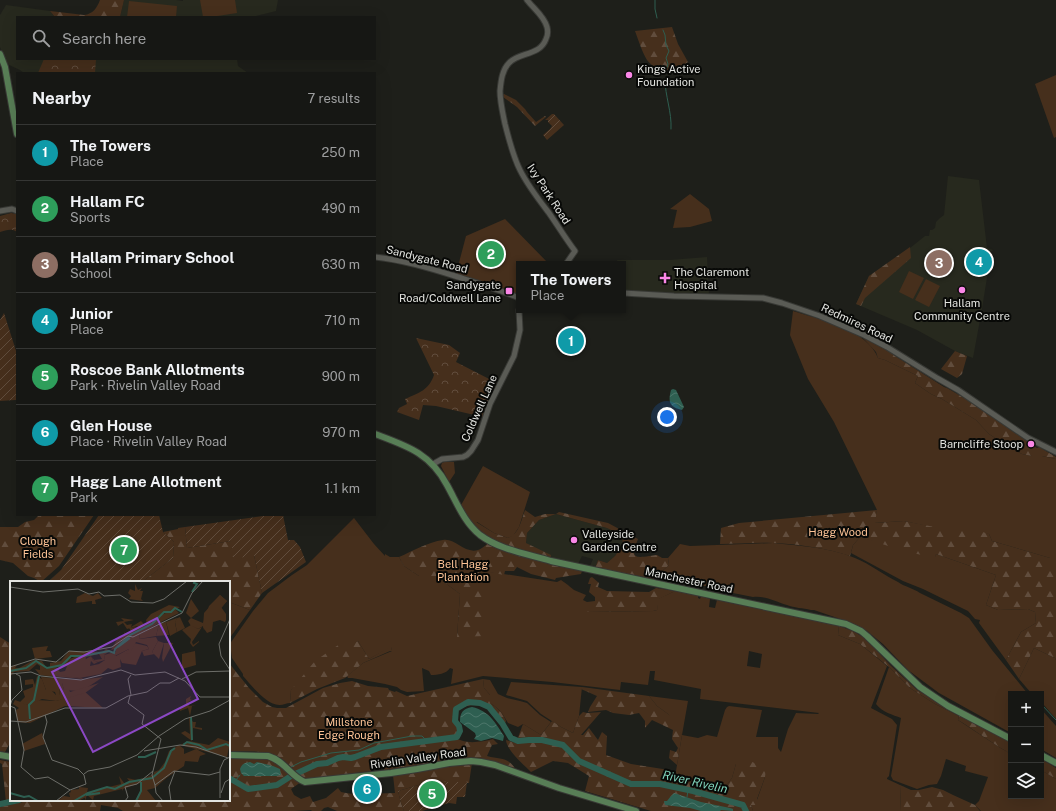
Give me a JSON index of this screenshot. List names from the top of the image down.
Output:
{
  "streets": {
    "main road": ["Manchester Road", "Rivelin Valley Road"],
    "street": [
      "Ivy Park Road",
      "Sandygate Road",
      "Redmires Road",
      "Coldwell Lane"
    ]
  },
  "crossings": [
    ["Coldwell Lane", "Manchester Road"]
  ],
  "water": ["River Rivelin"],
  "parks": [
    "Hagg Wood",
    "Clough Fields",
    "Bell Hagg Plantation",
    "Millstone Edge Rough"
  ],
  "places": {
    "other": [
      "Kings Active Foundation",
      "Hallam Community Centre",
      "Barncliffe Stoop",
      "Valleyside Garden Centre"
    ],
    "health": ["The Claremont Hospital"],
    "transit": ["Sandygate Road/Coldwell Lane"]
  },
  "page": {
    "search": "Search here",
    "heading": ["Nearby", "7 results"],
    "list": [
      {
        "mark": "1",
        "name": "The Towers",
        "note": "Place",
        "value": "250 m"
      },
      {
        "mark": "2",
        "name": "Hallam FC",
        "note": "Sports",
        "value": "490 m"
      },
      {
        "mark": "3",
        "name": "Hallam Primary School",
        "note": "School",
        "value": "630 m"
      },
      {
        "mark": "4",
        "name": "Junior",
        "note": "Place",
        "value": "710 m"
      },
      {
        "mark": "5",
        "name": "Roscoe Bank Allotments",
        "note": "Park · Rivelin Valley Road",
        "value": "900 m"
      },
      {
        "mark": "6",
        "name": "Glen House",
        "note": "Place · Rivelin Valley Road",
        "value": "970 m"
      },
      {
        "mark": "7",
        "name": "Hagg Lane Allotment",
        "note": "Park",
        "value": "1.1 km"
      }
    ],
    "pins": [
      "2",
      "4",
      "3",
      "1",
      "7",
      "6",
      "5"
    ],
    "popup": ["The Towers", "Place"],
    "map_buttons": ["+", "−"]
  }
}
